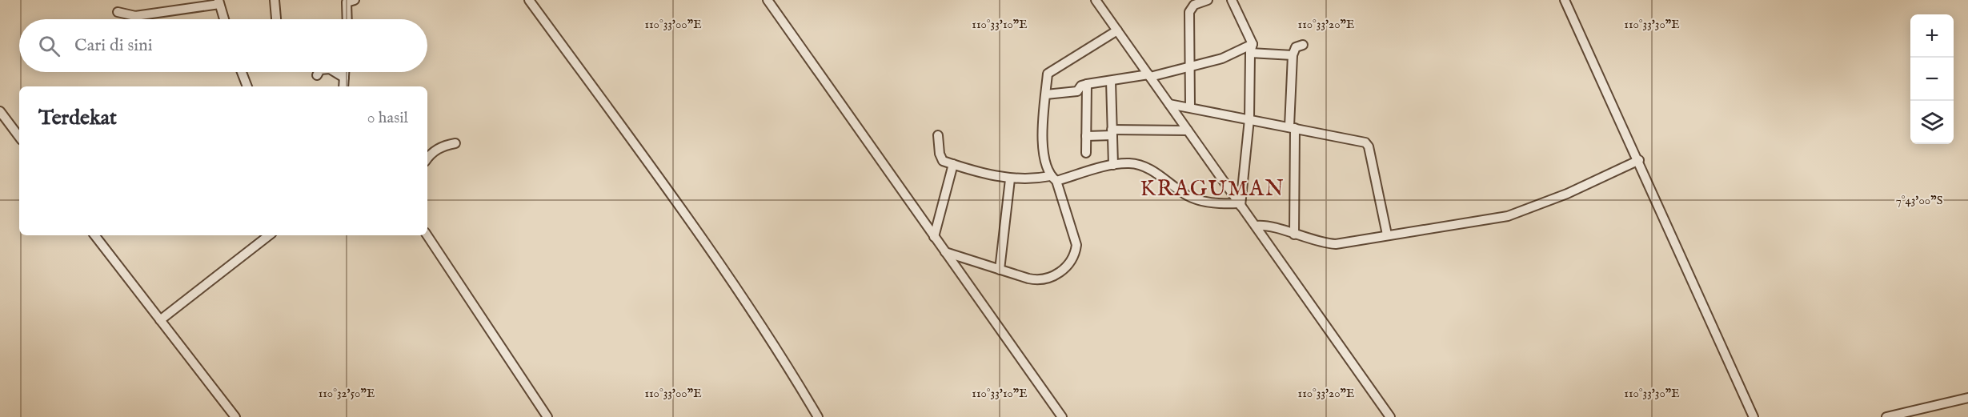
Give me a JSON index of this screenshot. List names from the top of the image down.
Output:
{
  "districts": ["KRAGUMAN"],
  "page": {
    "map_buttons": ["+", "−"],
    "search": "Cari di sini",
    "heading": ["Terdekat", "0 hasil"]
  },
  "coordinates": [
    "110°33'00\"E",
    "110°33'10\"E",
    "110°33'20\"E",
    "110°33'30\"E",
    "7°43'00\"S",
    "110°32'50\"E"
  ]
}
